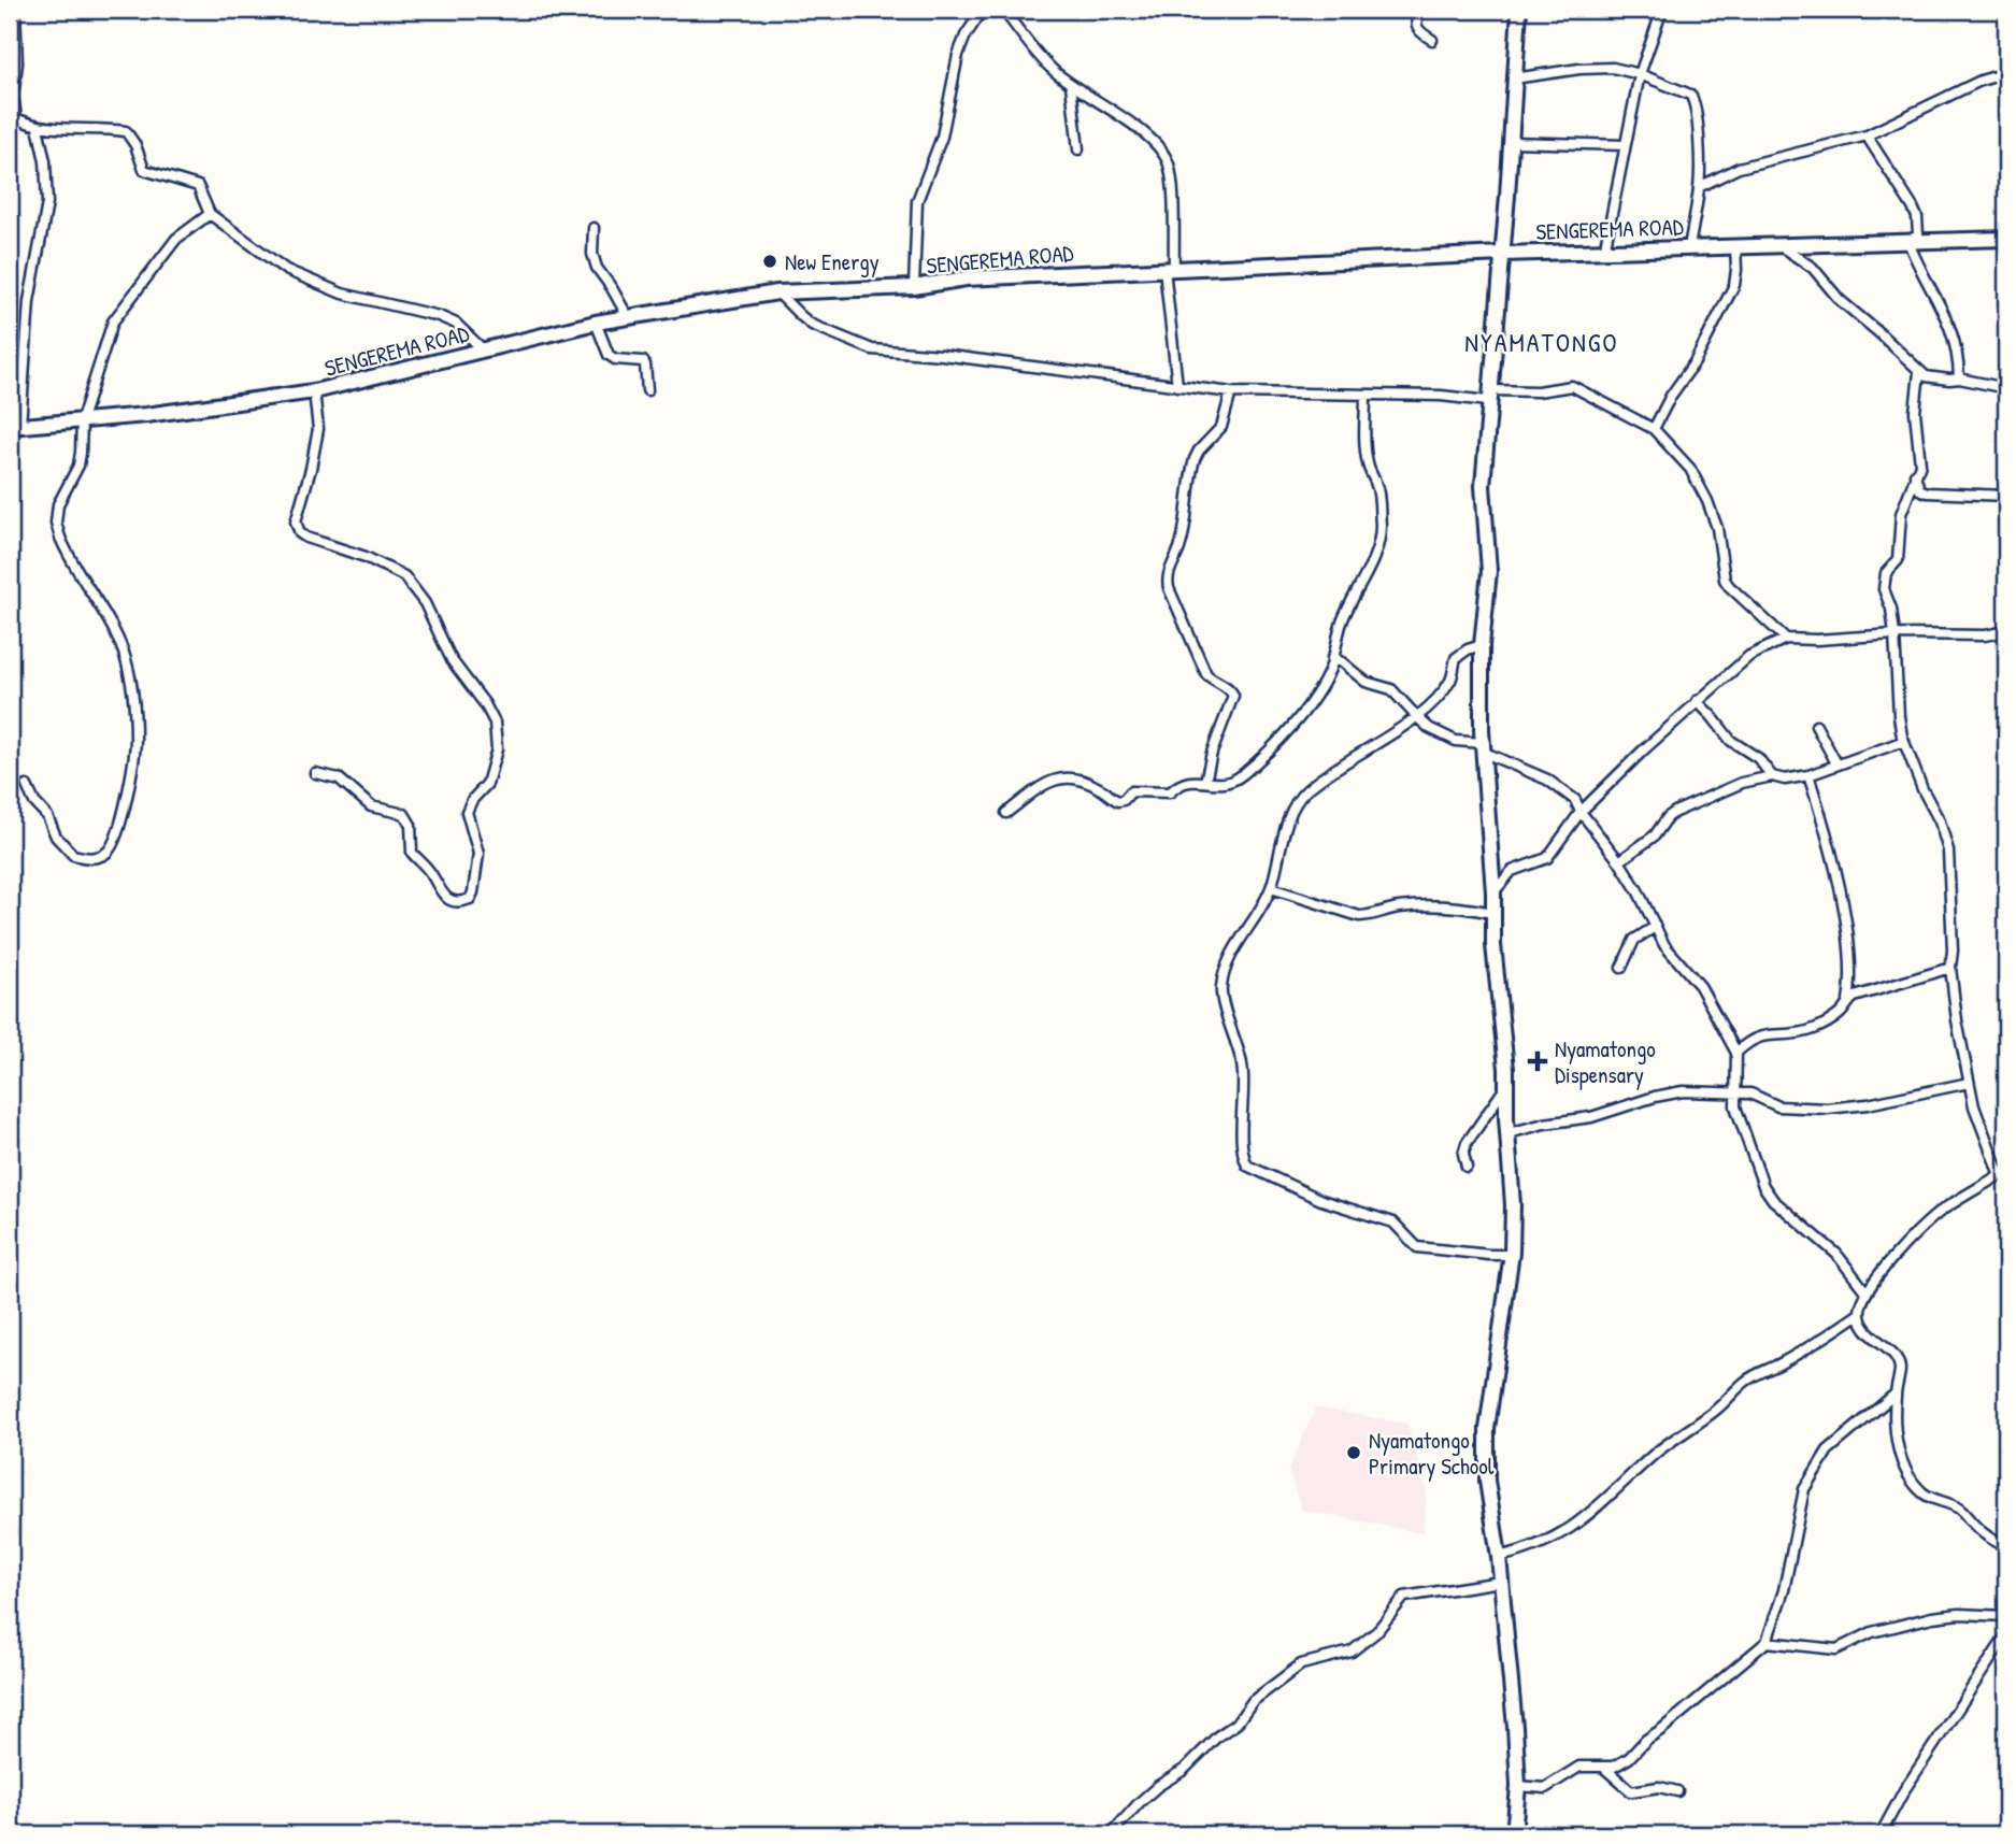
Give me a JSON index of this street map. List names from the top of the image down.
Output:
{
  "streets": {
    "main road": ["SENGEREMA ROAD"]
  },
  "districts": ["NYAMATONGO"],
  "places": {
    "other": ["New Energy", "Nyamatongo Primary School"],
    "health": ["Nyamatongo Dispensary"]
  }
}
